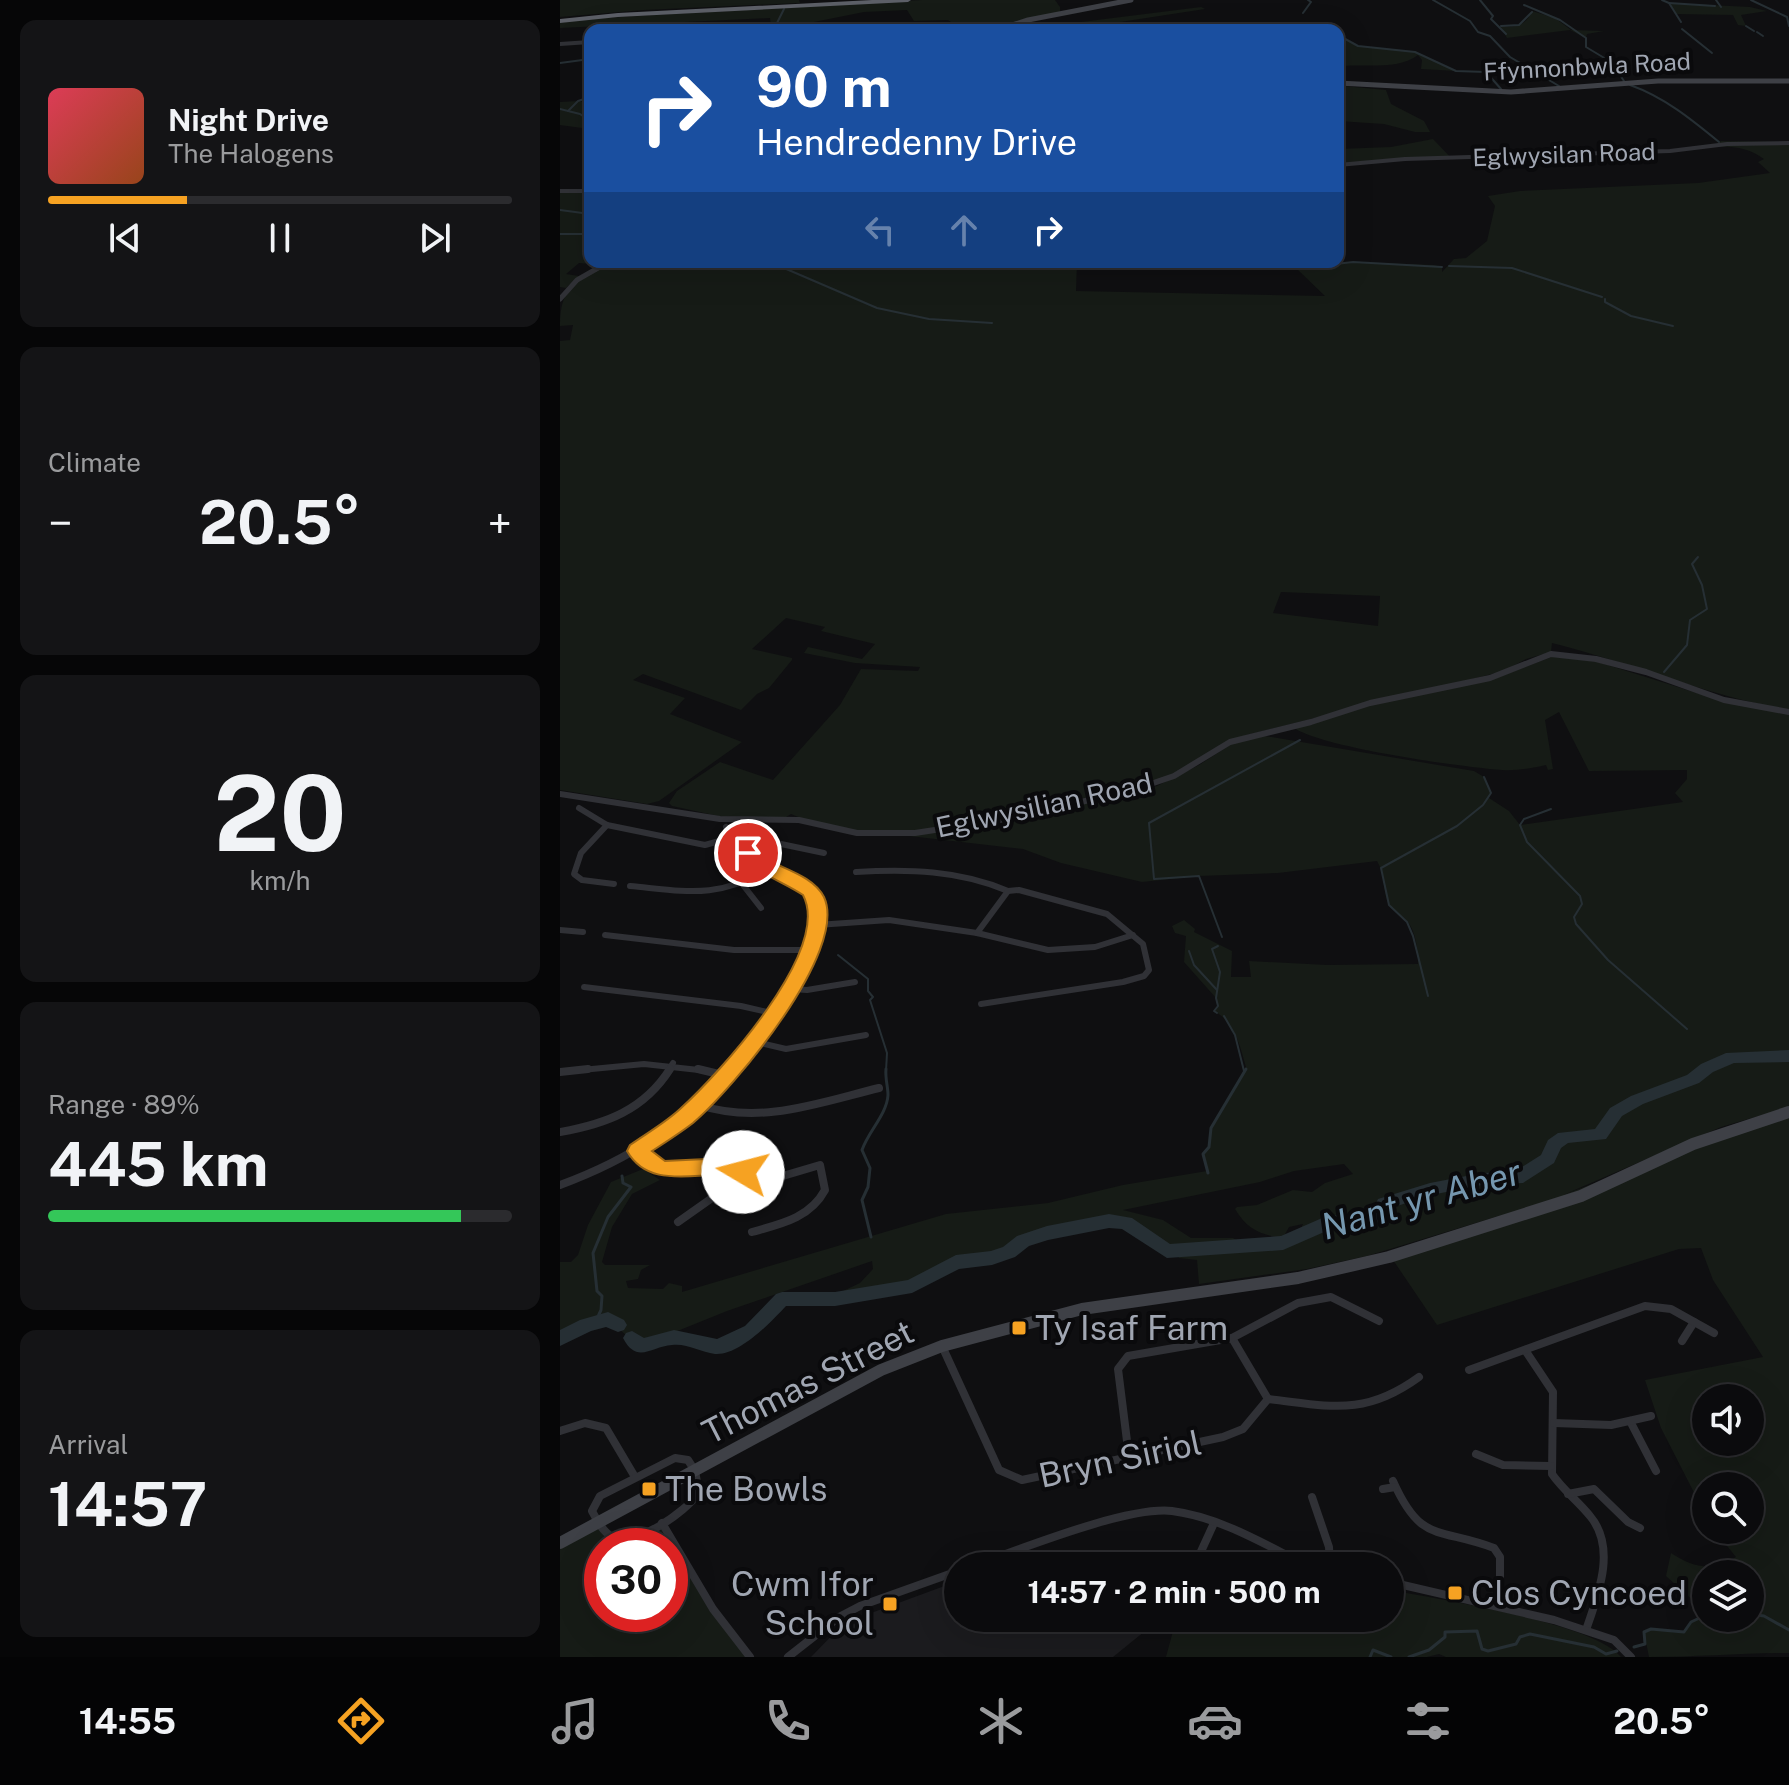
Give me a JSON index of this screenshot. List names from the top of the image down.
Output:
{
  "streets": {
    "street": [
      "Ffynnonbwla Road",
      "Eglwysilan Road",
      "Eglwysilian Road",
      "Thomas Street",
      "Bryn Siriol"
    ]
  },
  "crossings": [
    ["Thomas Street", "Bryn Siriol"]
  ],
  "water": ["Nant yr Aber"],
  "places": {
    "transit": [
      "Ty Isaf Farm",
      "The Bowls",
      "Clos Cyncoed",
      "Cwm Ifor School"
    ]
  },
  "page": {
    "turn": ["90 m", "Hendredenny Drive"],
    "song": ["Night Drive", "The Halogens"],
    "tile": [
      "Climate",
      ["20", "km/h"],
      ["Range · 89%", "445 km"],
      ["Arrival", "14:57"]
    ],
    "heat": ["−", "20.5°", "+"],
    "limit": "30",
    "trip": "14:57 · 2 min · 500 m",
    "tabs": ["14:55", "20.5°"]
  }
}
